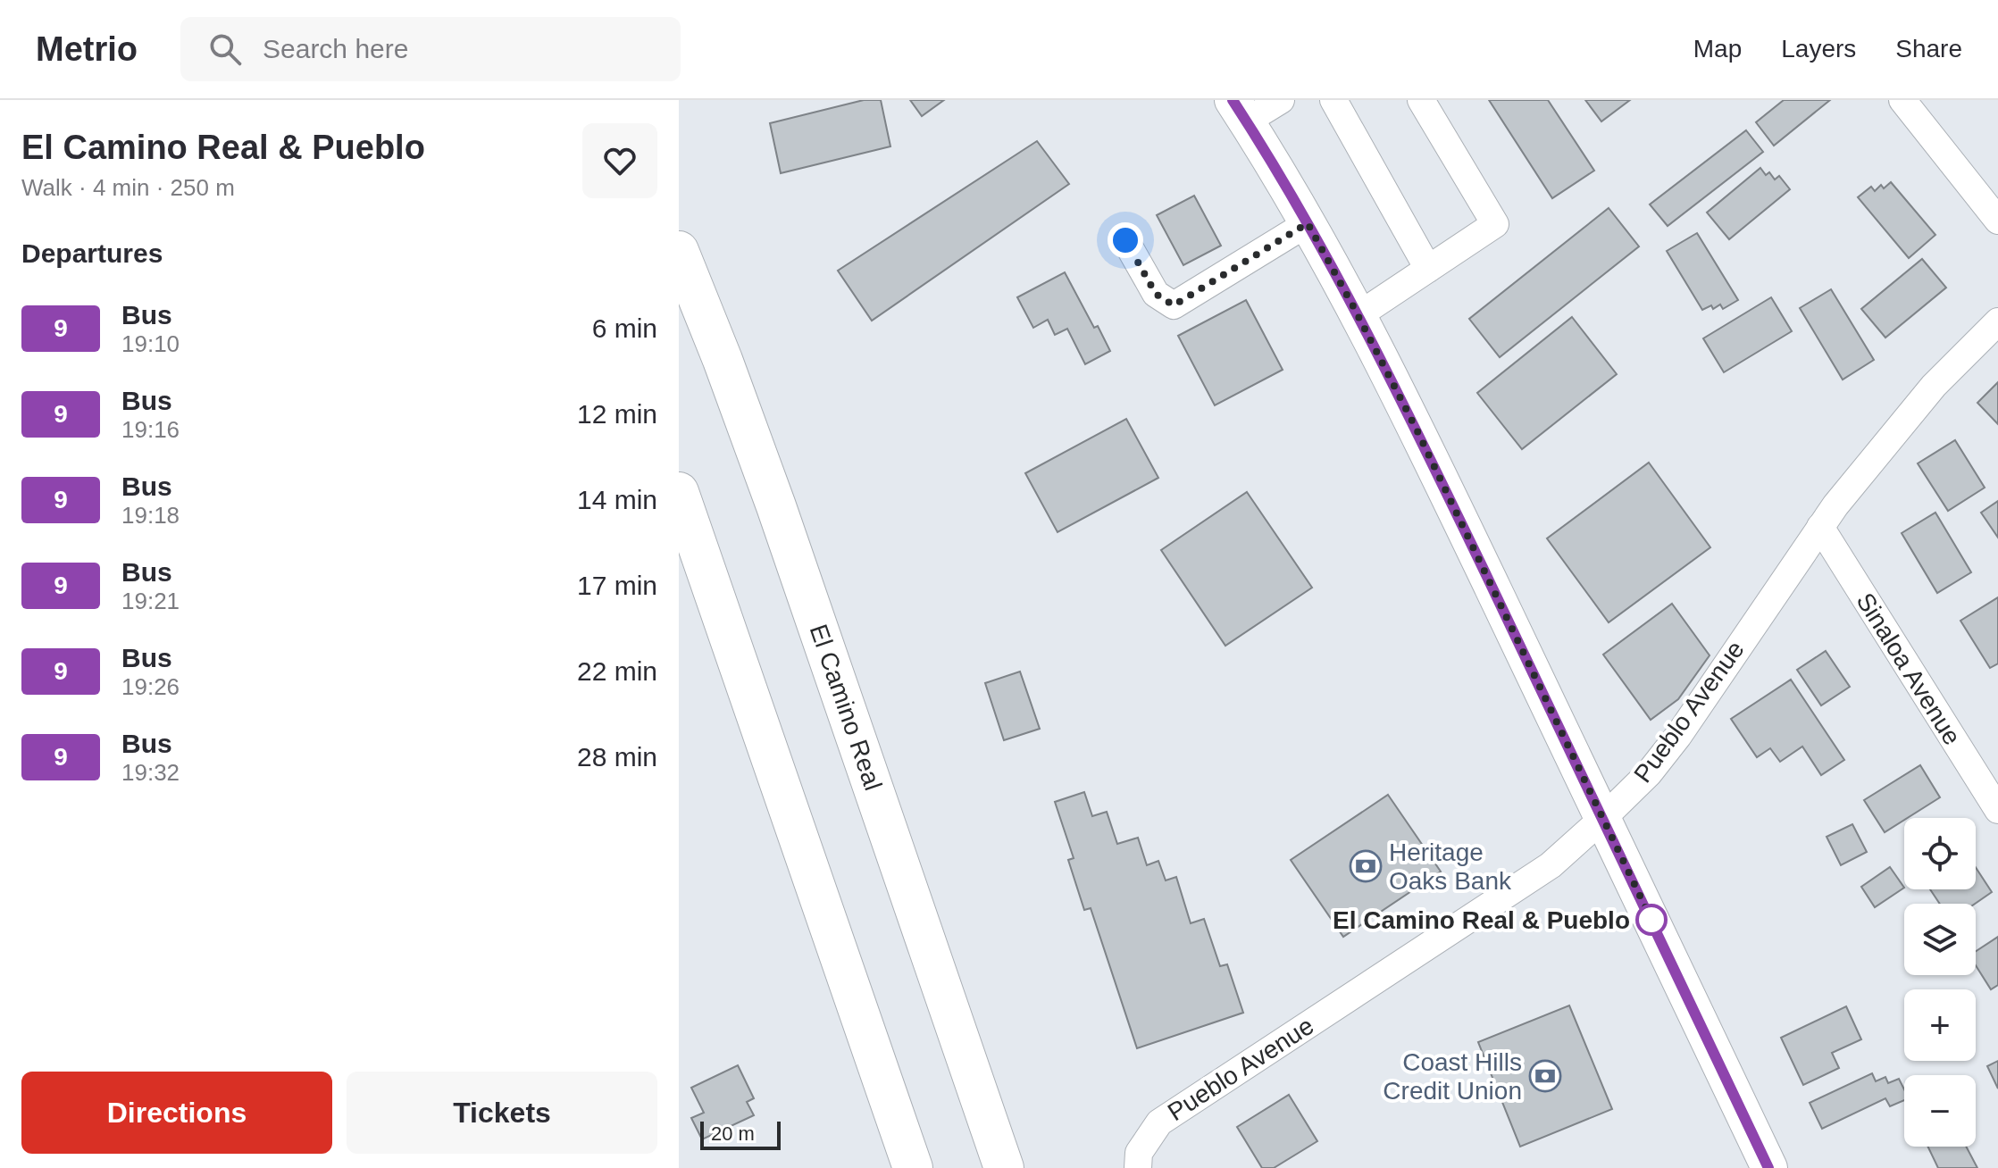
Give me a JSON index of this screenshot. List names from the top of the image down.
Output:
{
  "streets": {
    "highway": ["El Camino Real"],
    "street": ["Sinaloa Avenue", "Pueblo Avenue"]
  },
  "crossings": [
    ["Sinaloa Avenue", "Pueblo Avenue"]
  ],
  "places": {
    "bank": ["Heritage Oaks Bank", "Coast Hills Credit Union"],
    "other": ["El Camino Real & Pueblo"]
  },
  "lines": ["bus line 9"],
  "scale_bar": "20 m",
  "page": {
    "header": "Metrio",
    "search": "Search here",
    "nav": ["Map", "Layers", "Share"],
    "heading": [
      ["El Camino Real & Pueblo", "Walk · 4 min · 250 m"],
      "Departures"
    ],
    "list": [
      {
        "mark": "9",
        "name": "Bus",
        "note": "19:10",
        "value": "6 min"
      },
      {
        "mark": "9",
        "name": "Bus",
        "note": "19:16",
        "value": "12 min"
      },
      {
        "mark": "9",
        "name": "Bus",
        "note": "19:18",
        "value": "14 min"
      },
      {
        "mark": "9",
        "name": "Bus",
        "note": "19:21",
        "value": "17 min"
      },
      {
        "mark": "9",
        "name": "Bus",
        "note": "19:26",
        "value": "22 min"
      },
      {
        "mark": "9",
        "name": "Bus",
        "note": "19:32",
        "value": "28 min"
      }
    ],
    "map_buttons": ["+", "−"],
    "buttons": ["Directions", "Tickets"],
    "scale": "20 m"
  }
}
